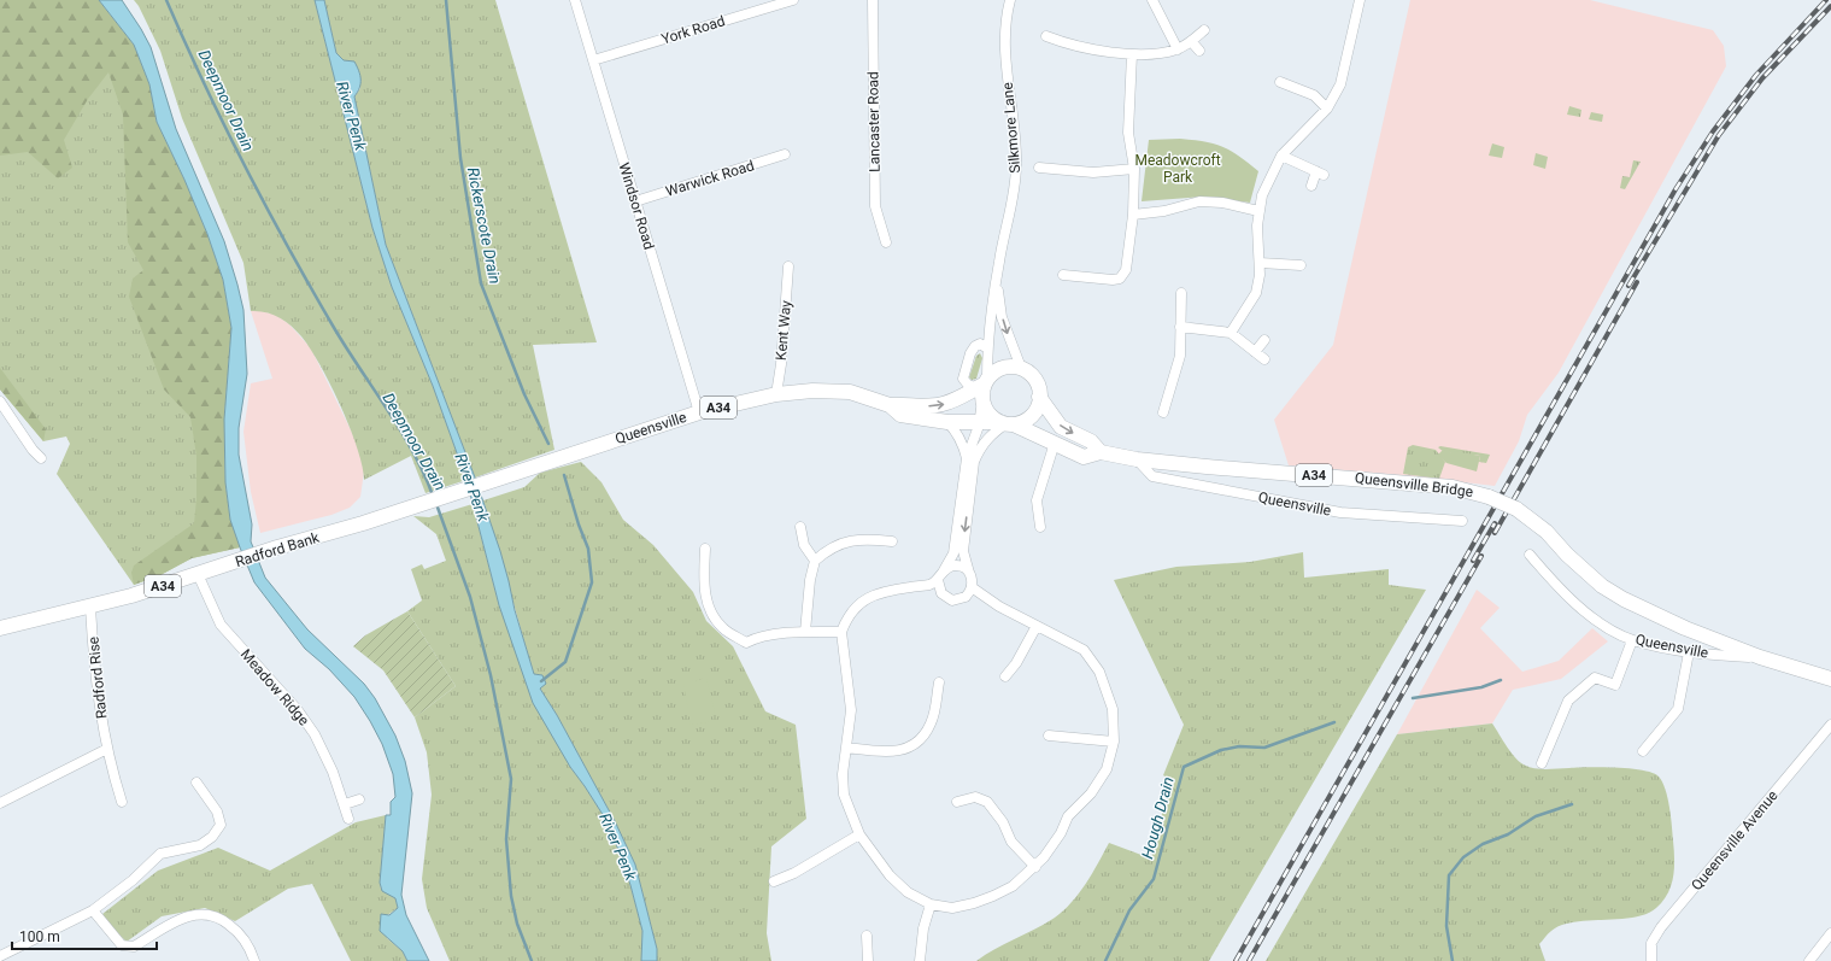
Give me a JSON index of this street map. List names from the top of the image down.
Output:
{
  "streets": {
    "highway": [
      "A34",
      "Queensville",
      "Queensville Bridge",
      "Radford Bank"
    ],
    "street": [
      "York Road",
      "Lancaster Road",
      "Silkmore Lane",
      "Warwick Road",
      "Windsor Road",
      "Kent Way",
      "Radford Rise",
      "Meadow Ridge",
      "Queensville Avenue"
    ]
  },
  "crossings": [
    ["York Road", "Windsor Road"],
    ["Silkmore Lane", "A34"],
    ["Warwick Road", "Windsor Road"],
    ["Windsor Road", "Queensville"],
    ["Kent Way", "Queensville"],
    ["A34", "Queensville"],
    ["A34", "Queensville Bridge"],
    ["Queensville", "Queensville Bridge"],
    ["Queensville", "Radford Bank"],
    ["Radford Bank", "Radford Rise"],
    ["Radford Bank", "Meadow Ridge"]
  ],
  "water": [
    "Deepmoor Drain",
    "River Penk",
    "Rickerscote Drain",
    "Hough Drain"
  ],
  "parks": ["Meadowcroft Park"],
  "scale_bar": "100 m"
}
